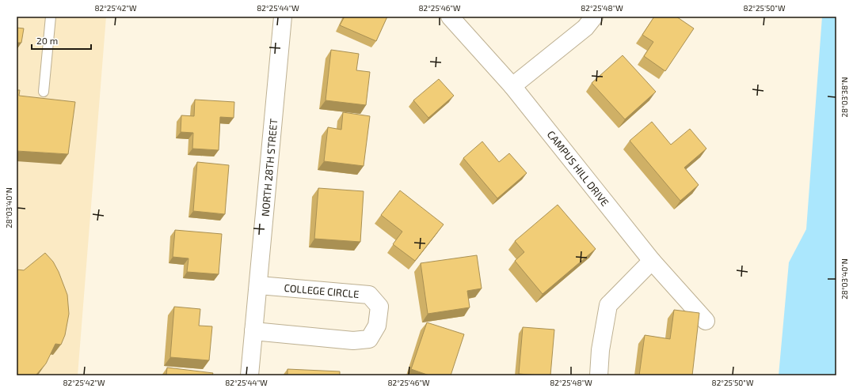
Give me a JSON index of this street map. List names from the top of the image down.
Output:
{
  "streets": {
    "street": ["NORTH 28TH STREET", "CAMPUS HILL DRIVE", "COLLEGE CIRCLE"]
  },
  "crossings": [
    ["NORTH 28TH STREET", "COLLEGE CIRCLE"]
  ],
  "scale_bar": "20 m",
  "coordinates": [
    "82°25'42\"W",
    "82°25'44\"W",
    "82°25'46\"W",
    "82°25'48\"W",
    "82°25'50\"W",
    "28°03'38\"N",
    "28°03'40\"N"
  ]
}
